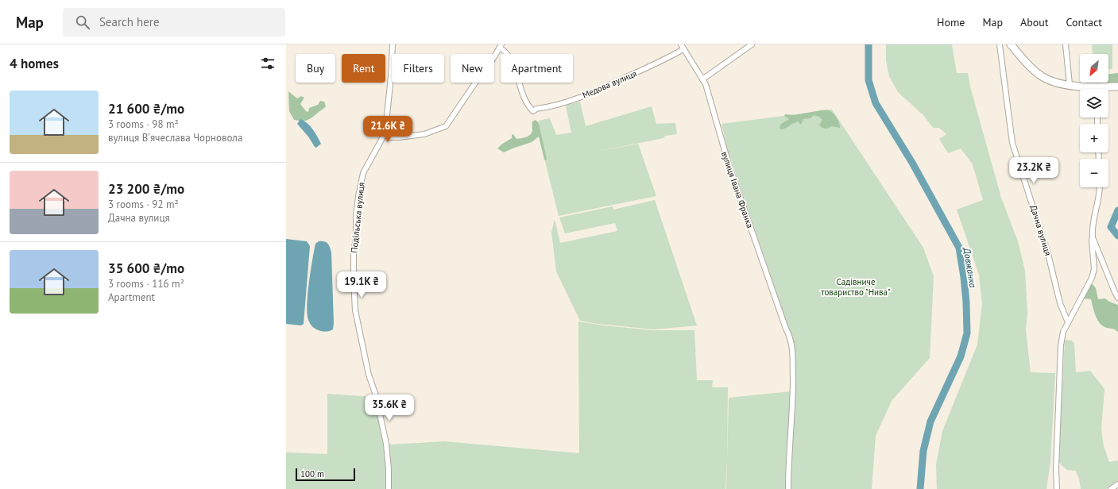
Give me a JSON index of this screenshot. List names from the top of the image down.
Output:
{
  "streets": {
    "street": [
      "Медова вулиця",
      "вулиця Івана Франка",
      "Подільська вулиця",
      "Дачна вулиця"
    ]
  },
  "crossings": [
    ["Медова вулиця", "вулиця Івана Франка"]
  ],
  "water": ["Довжанка"],
  "parks": ["Садівниче товариство \"Нива\""],
  "scale_bar": "100 m",
  "north": "bottom left",
  "page": {
    "header": "Map",
    "search": "Search here",
    "nav": [
      "Home",
      "Map",
      "About",
      "Contact"
    ],
    "heading": "4 homes",
    "map_buttons": ["+", "−"],
    "chip": [
      "Buy",
      "Rent",
      "Filters",
      "New",
      "Apartment"
    ],
    "list": [
      {
        "name": "21 600 ₴/mo",
        "note": "3 rooms · 98 m² · вулиця Вʼячеслава Чорновола"
      },
      {
        "name": "23 200 ₴/mo",
        "note": "3 rooms · 92 m² · Дачна вулиця"
      },
      {
        "name": "35 600 ₴/mo",
        "note": "3 rooms · 116 m² · Apartment"
      }
    ],
    "price": [
      "21.6K ₴",
      "23.2K ₴",
      "19.1K ₴",
      "35.6K ₴"
    ],
    "scale": "100 m"
  }
}
